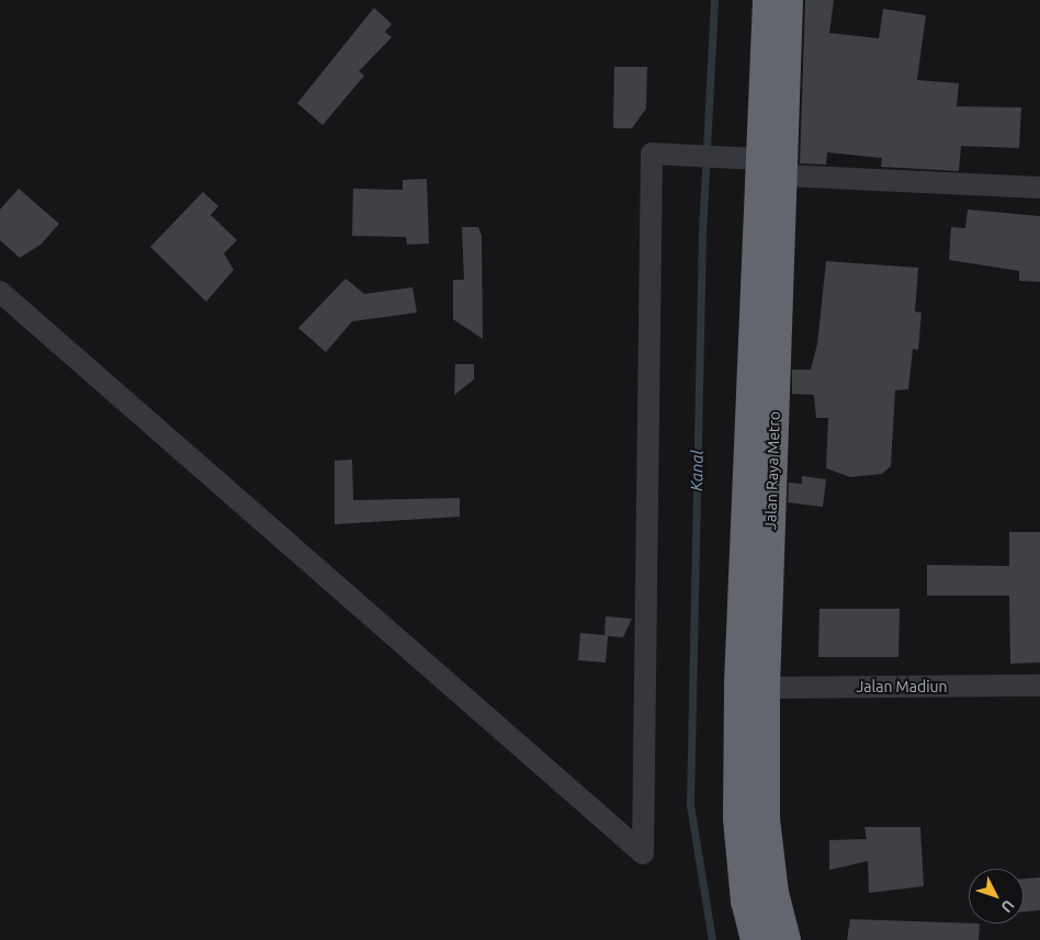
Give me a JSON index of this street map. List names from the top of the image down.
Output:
{
  "streets": {
    "highway": ["Jalan Raya Metro"],
    "street": ["Jalan Madiun"]
  },
  "crossings": [
    ["Jalan Raya Metro", "Jalan Madiun"]
  ],
  "water": ["Kanal"],
  "north": "bottom right"
}
